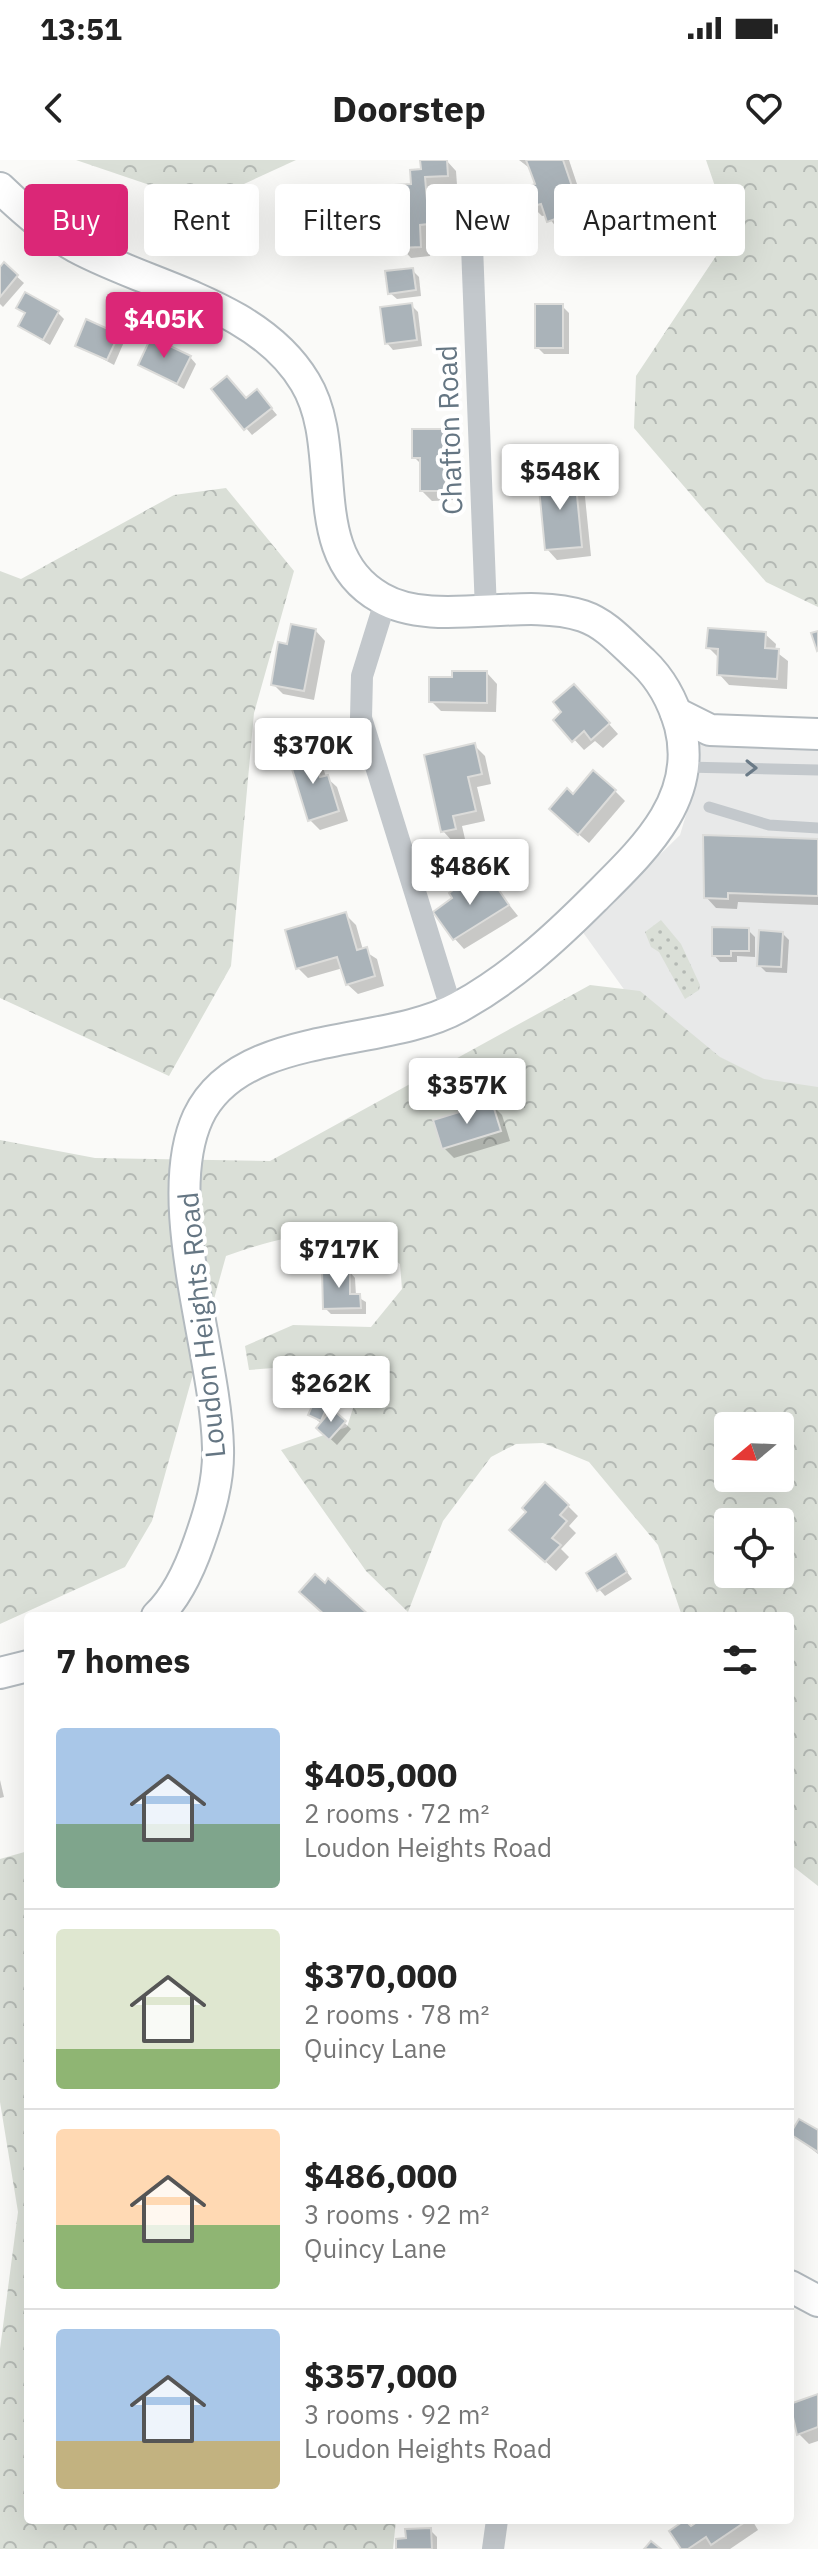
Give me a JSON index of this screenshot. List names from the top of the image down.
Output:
{
  "streets": {
    "street": ["Chafton Road", "Loudon Heights Road"]
  },
  "crossings": [
    ["Chafton Road", "Loudon Heights Road"]
  ],
  "north": "left",
  "page": {
    "status": "13:51",
    "header": "Doorstep",
    "chip": [
      "Buy",
      "Rent",
      "Filters",
      "New",
      "Apartment"
    ],
    "price": [
      "$405K",
      "$548K",
      "$370K",
      "$486K",
      "$357K",
      "$717K",
      "$262K"
    ],
    "heading": "7 homes",
    "list": [
      {
        "name": "$405,000",
        "note": "2 rooms · 72 m² · Loudon Heights Road"
      },
      {
        "name": "$370,000",
        "note": "2 rooms · 78 m² · Quincy Lane"
      },
      {
        "name": "$486,000",
        "note": "3 rooms · 92 m² · Quincy Lane"
      },
      {
        "name": "$357,000",
        "note": "3 rooms · 92 m² · Loudon Heights Road"
      }
    ]
  }
}
